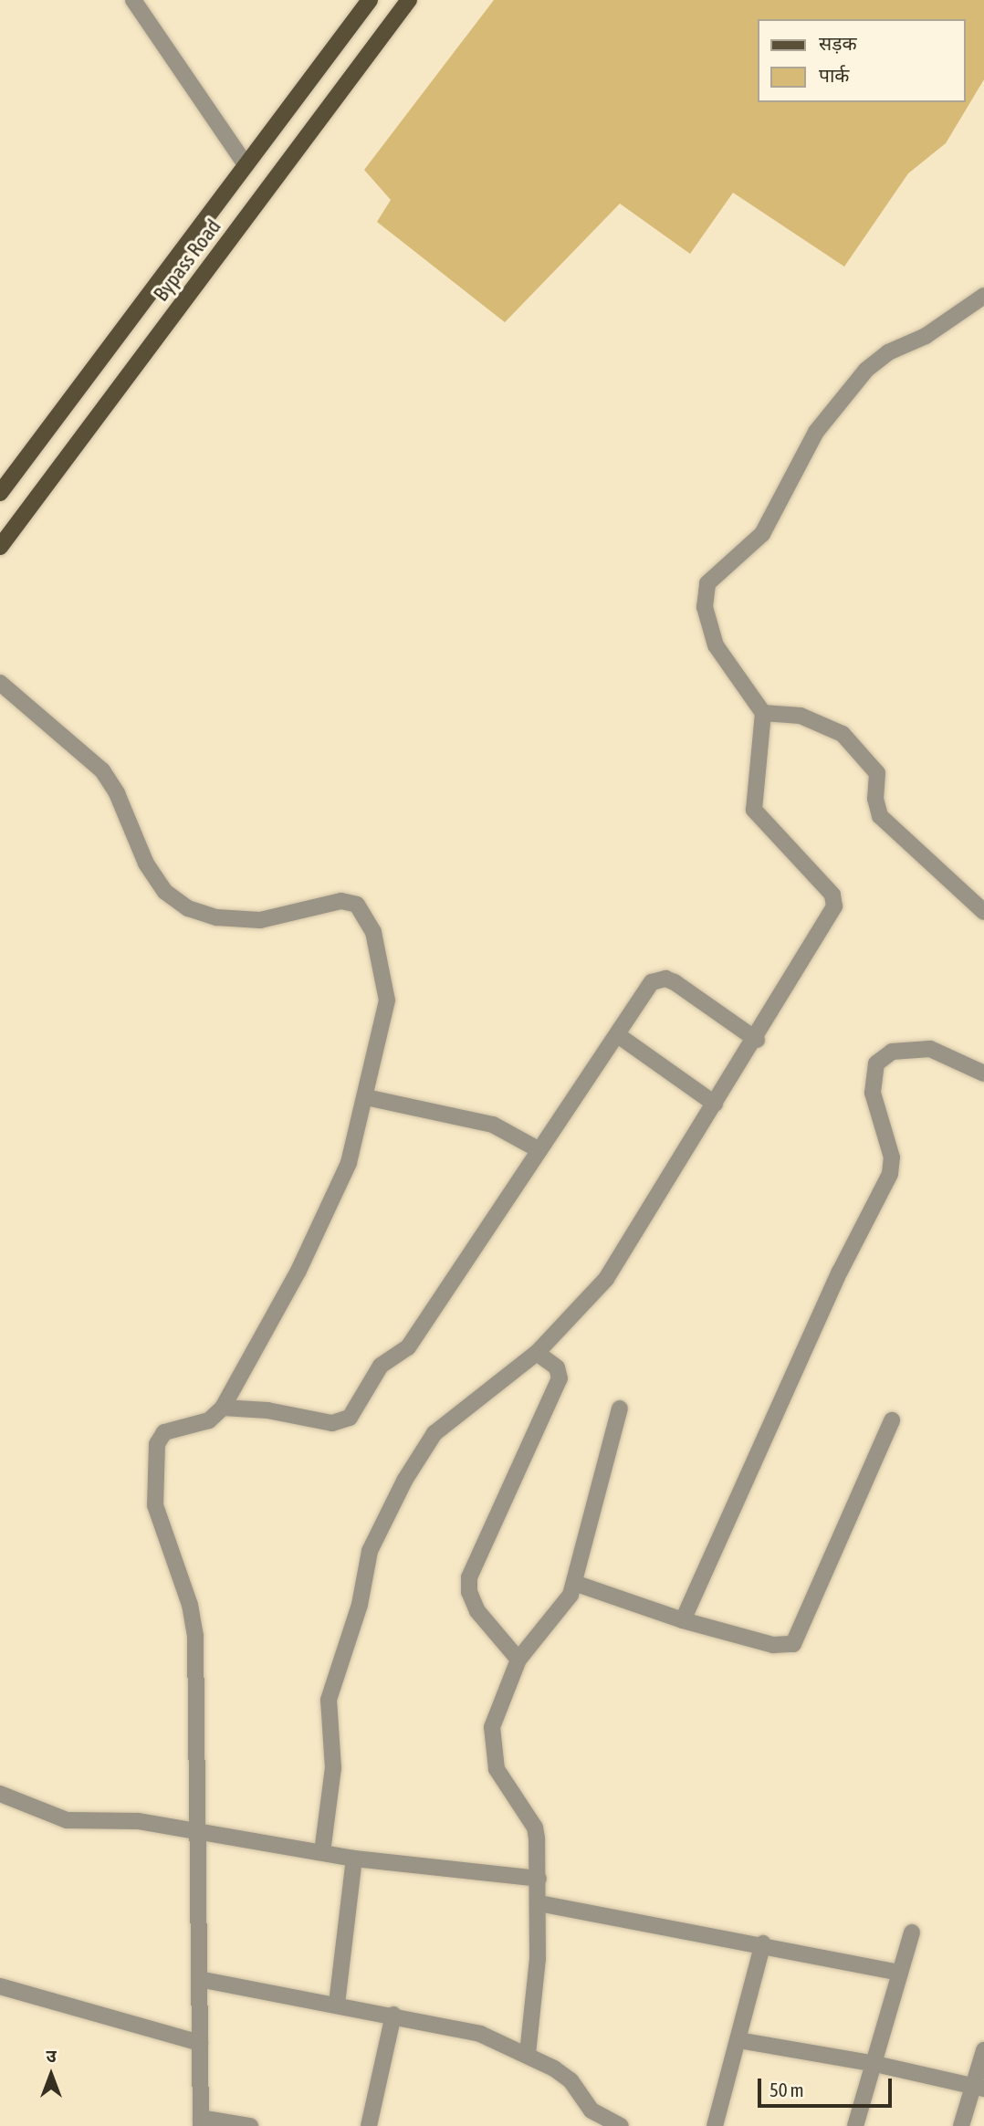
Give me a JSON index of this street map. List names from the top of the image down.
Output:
{
  "streets": {
    "main road": ["Bypass Road"]
  },
  "legend": ["सड़क", "पार्क"],
  "scale_bar": "50 m",
  "north": "top"
}
